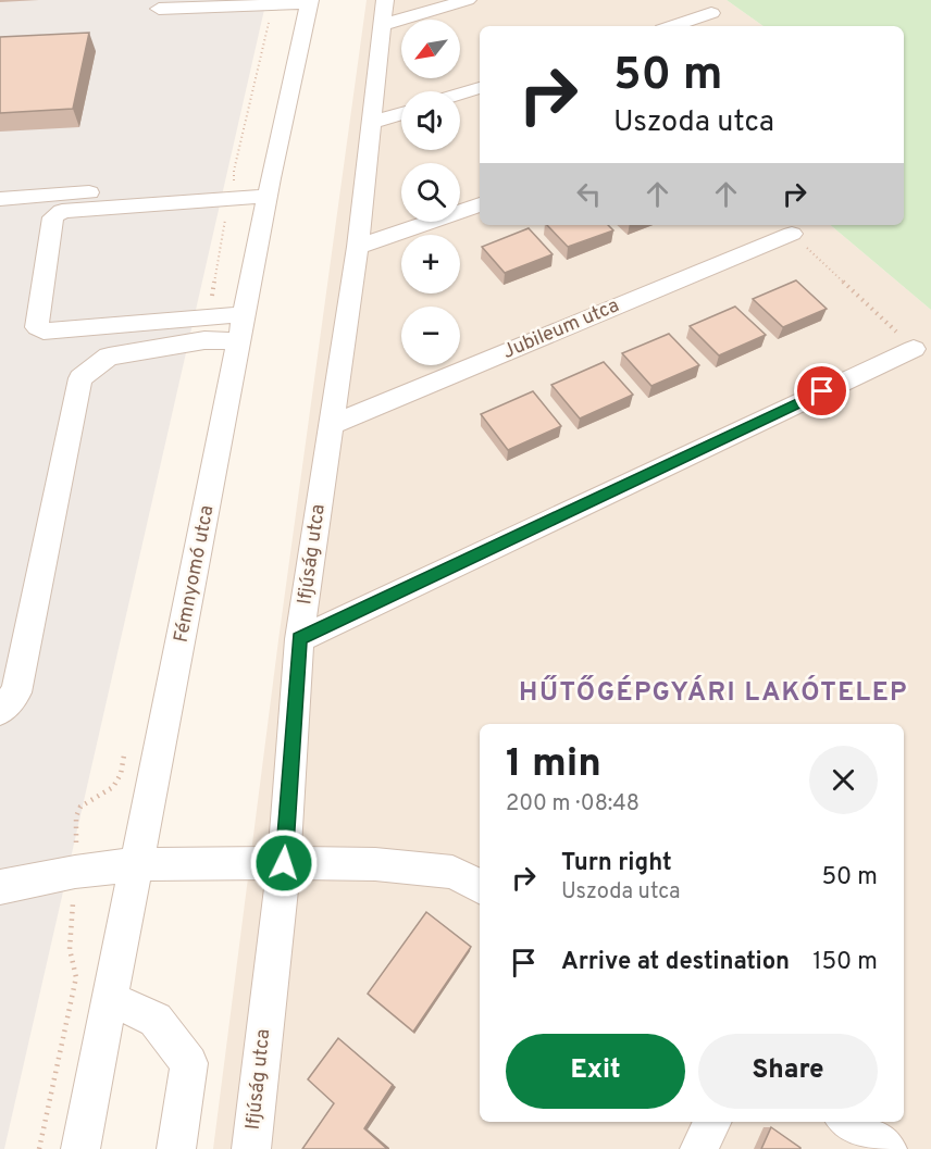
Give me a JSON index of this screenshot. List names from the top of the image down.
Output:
{
  "streets": {
    "street": ["Jubileum utca", "Ifjúság utca", "Fémnyomó utca"]
  },
  "crossings": [
    ["Jubileum utca", "Ifjúság utca"]
  ],
  "districts": ["HŰTŐGÉPGYÁRI LAKÓTELEP"],
  "north": "bottom left",
  "page": {
    "map_buttons": ["+", "−"],
    "turn": ["50 m", "Uszoda utca"],
    "heading": ["1 min", "200 m · 08:48"],
    "list": [
      {
        "name": "Turn right",
        "note": "Uszoda utca",
        "value": "50 m"
      },
      {
        "name": "Arrive at destination",
        "value": "150 m"
      }
    ],
    "buttons": ["Exit", "Share"]
  }
}
